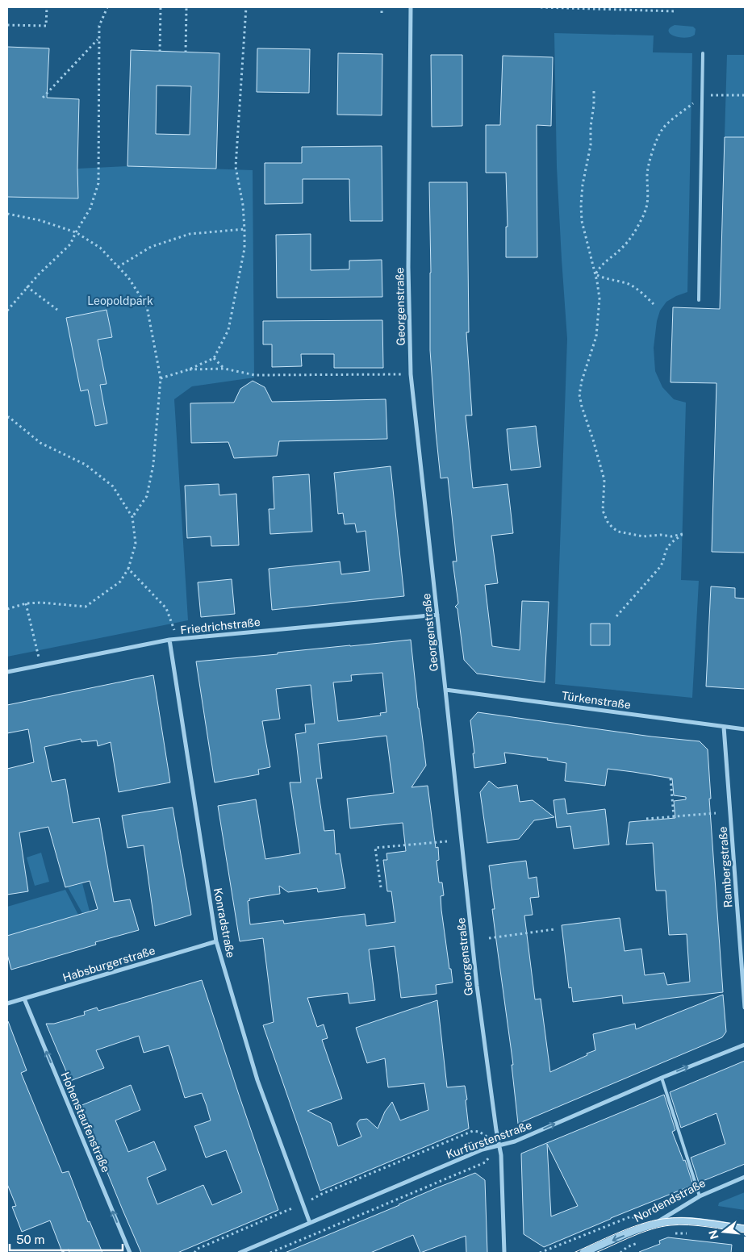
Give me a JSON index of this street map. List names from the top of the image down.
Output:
{
  "streets": {
    "street": [
      "Georgenstraße",
      "Friedrichstraße",
      "Türkenstraße",
      "Rambergstraße",
      "Konradstraße",
      "Habsburgerstraße",
      "Hohenstaufenstraße",
      "Kurfürstenstraße",
      "Nordendstraße"
    ]
  },
  "crossings": [
    ["Georgenstraße", "Friedrichstraße"],
    ["Georgenstraße", "Türkenstraße"],
    ["Georgenstraße", "Kurfürstenstraße"],
    ["Friedrichstraße", "Konradstraße"],
    ["Türkenstraße", "Rambergstraße"],
    ["Konradstraße", "Habsburgerstraße"],
    ["Konradstraße", "Kurfürstenstraße"],
    ["Habsburgerstraße", "Hohenstaufenstraße"]
  ],
  "one_way": ["Hohenstaufenstraße", "Kurfürstenstraße", "Nordendstraße"],
  "parks": ["Leopoldpark"],
  "scale_bar": "50 m",
  "north": "left"
}
